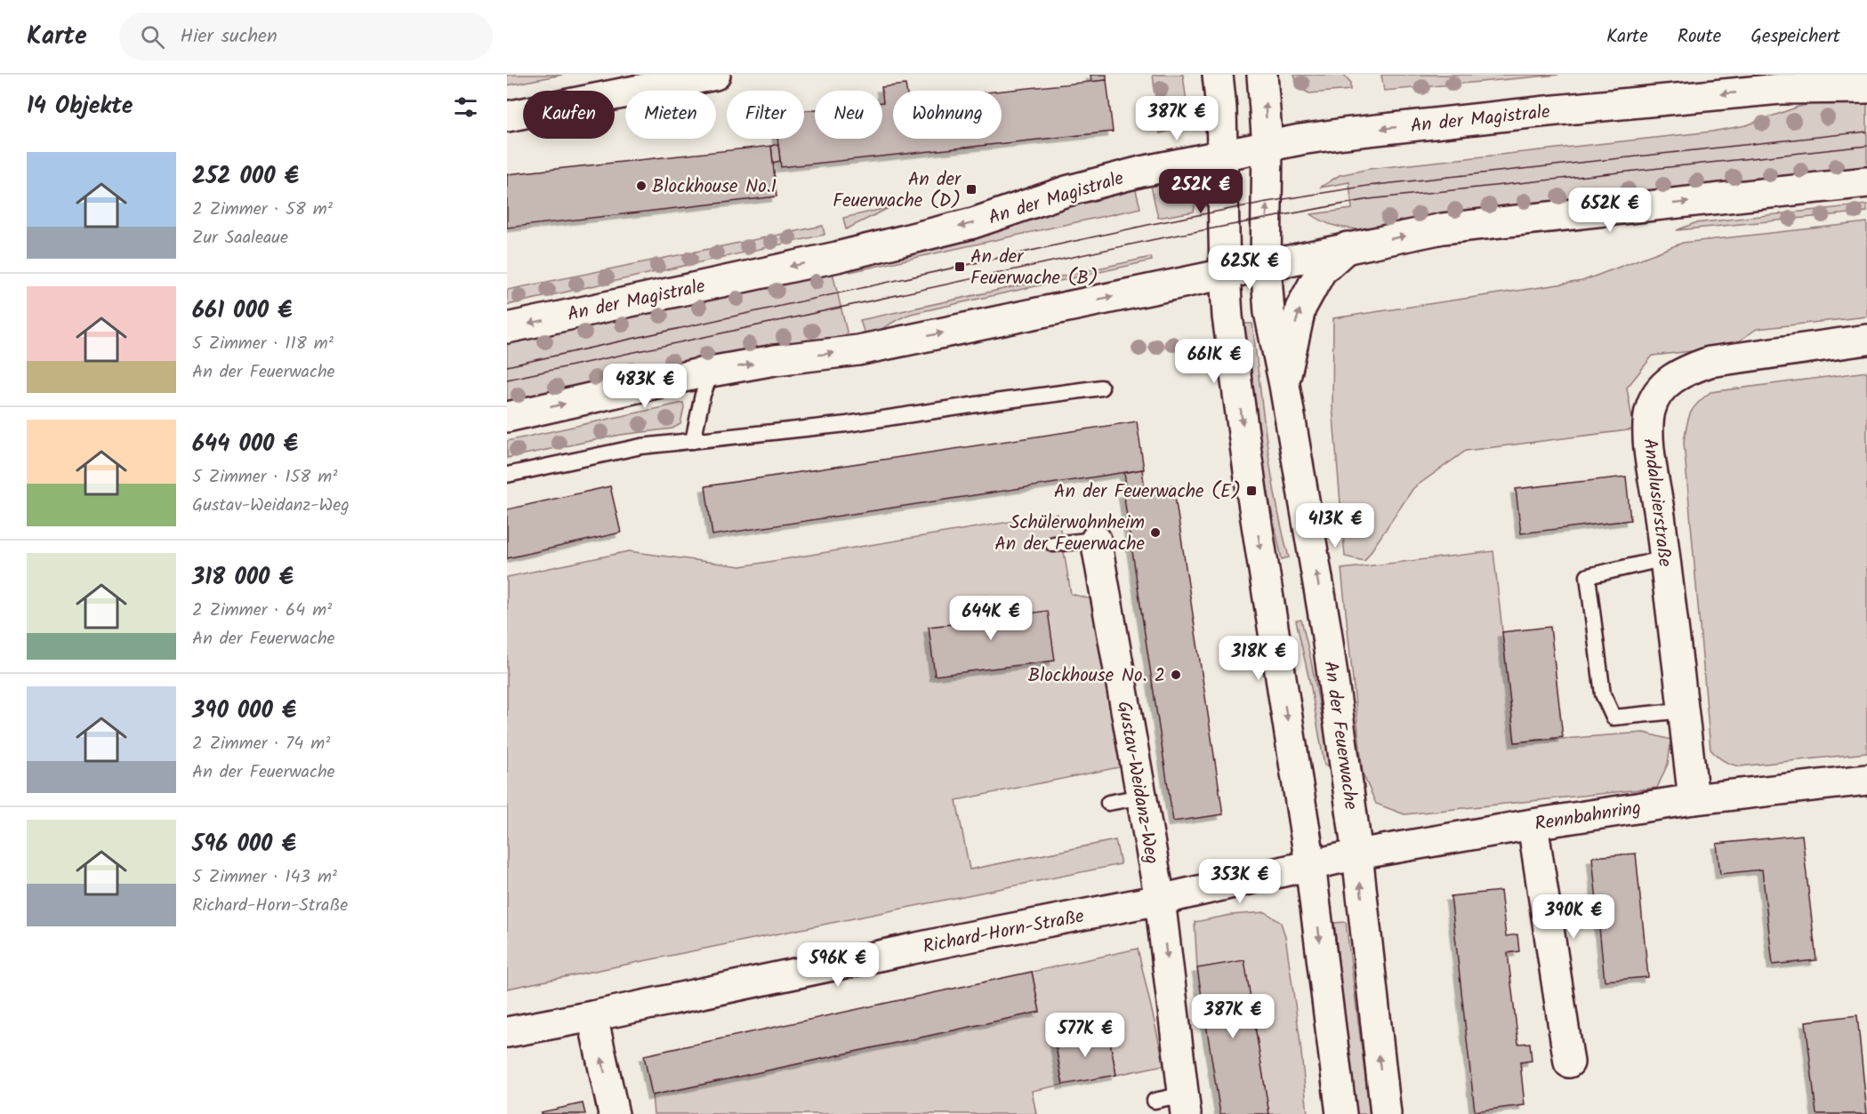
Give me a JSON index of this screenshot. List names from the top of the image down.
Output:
{
  "streets": {
    "street": [
      "An der Magistrale",
      "Andalusierstraße",
      "An der Feuerwache",
      "Gustav-Weidanz-Weg",
      "Rennbahnring",
      "Richard-Horn-Straße"
    ]
  },
  "crossings": [
    ["An der Magistrale", "An der Feuerwache"],
    ["Andalusierstraße", "Rennbahnring"],
    ["An der Feuerwache", "Rennbahnring"],
    ["Gustav-Weidanz-Weg", "Richard-Horn-Straße"],
    ["Rennbahnring", "Richard-Horn-Straße"]
  ],
  "places": {
    "other": ["Blockhouse No.1", "Schülerwohnheim An der Feuerwache", "Blockhouse No. 2"],
    "transit": ["An der Feuerwache (D)", "An der Feuerwache (B)", "An der Feuerwache (E)"]
  },
  "page": {
    "header": "Karte",
    "search": "Hier suchen",
    "nav": ["Karte", "Route", "Gespeichert"],
    "heading": "14 Objekte",
    "chip": [
      "Kaufen",
      "Mieten",
      "Filter",
      "Neu",
      "Wohnung"
    ],
    "price": [
      "387K €",
      "252K €",
      "652K €",
      "625K €",
      "661K €",
      "483K €",
      "413K €",
      "644K €",
      "318K €",
      "353K €",
      "390K €",
      "596K €",
      "387K €",
      "577K €"
    ],
    "list": [
      {
        "name": "252 000 €",
        "note": "2 Zimmer · 58 m² · Zur Saaleaue"
      },
      {
        "name": "661 000 €",
        "note": "5 Zimmer · 118 m² · An der Feuerwache"
      },
      {
        "name": "644 000 €",
        "note": "5 Zimmer · 158 m² · Gustav-Weidanz-Weg"
      },
      {
        "name": "318 000 €",
        "note": "2 Zimmer · 64 m² · An der Feuerwache"
      },
      {
        "name": "390 000 €",
        "note": "2 Zimmer · 74 m² · An der Feuerwache"
      },
      {
        "name": "596 000 €",
        "note": "5 Zimmer · 143 m² · Richard-Horn-Straße"
      }
    ]
  }
}
